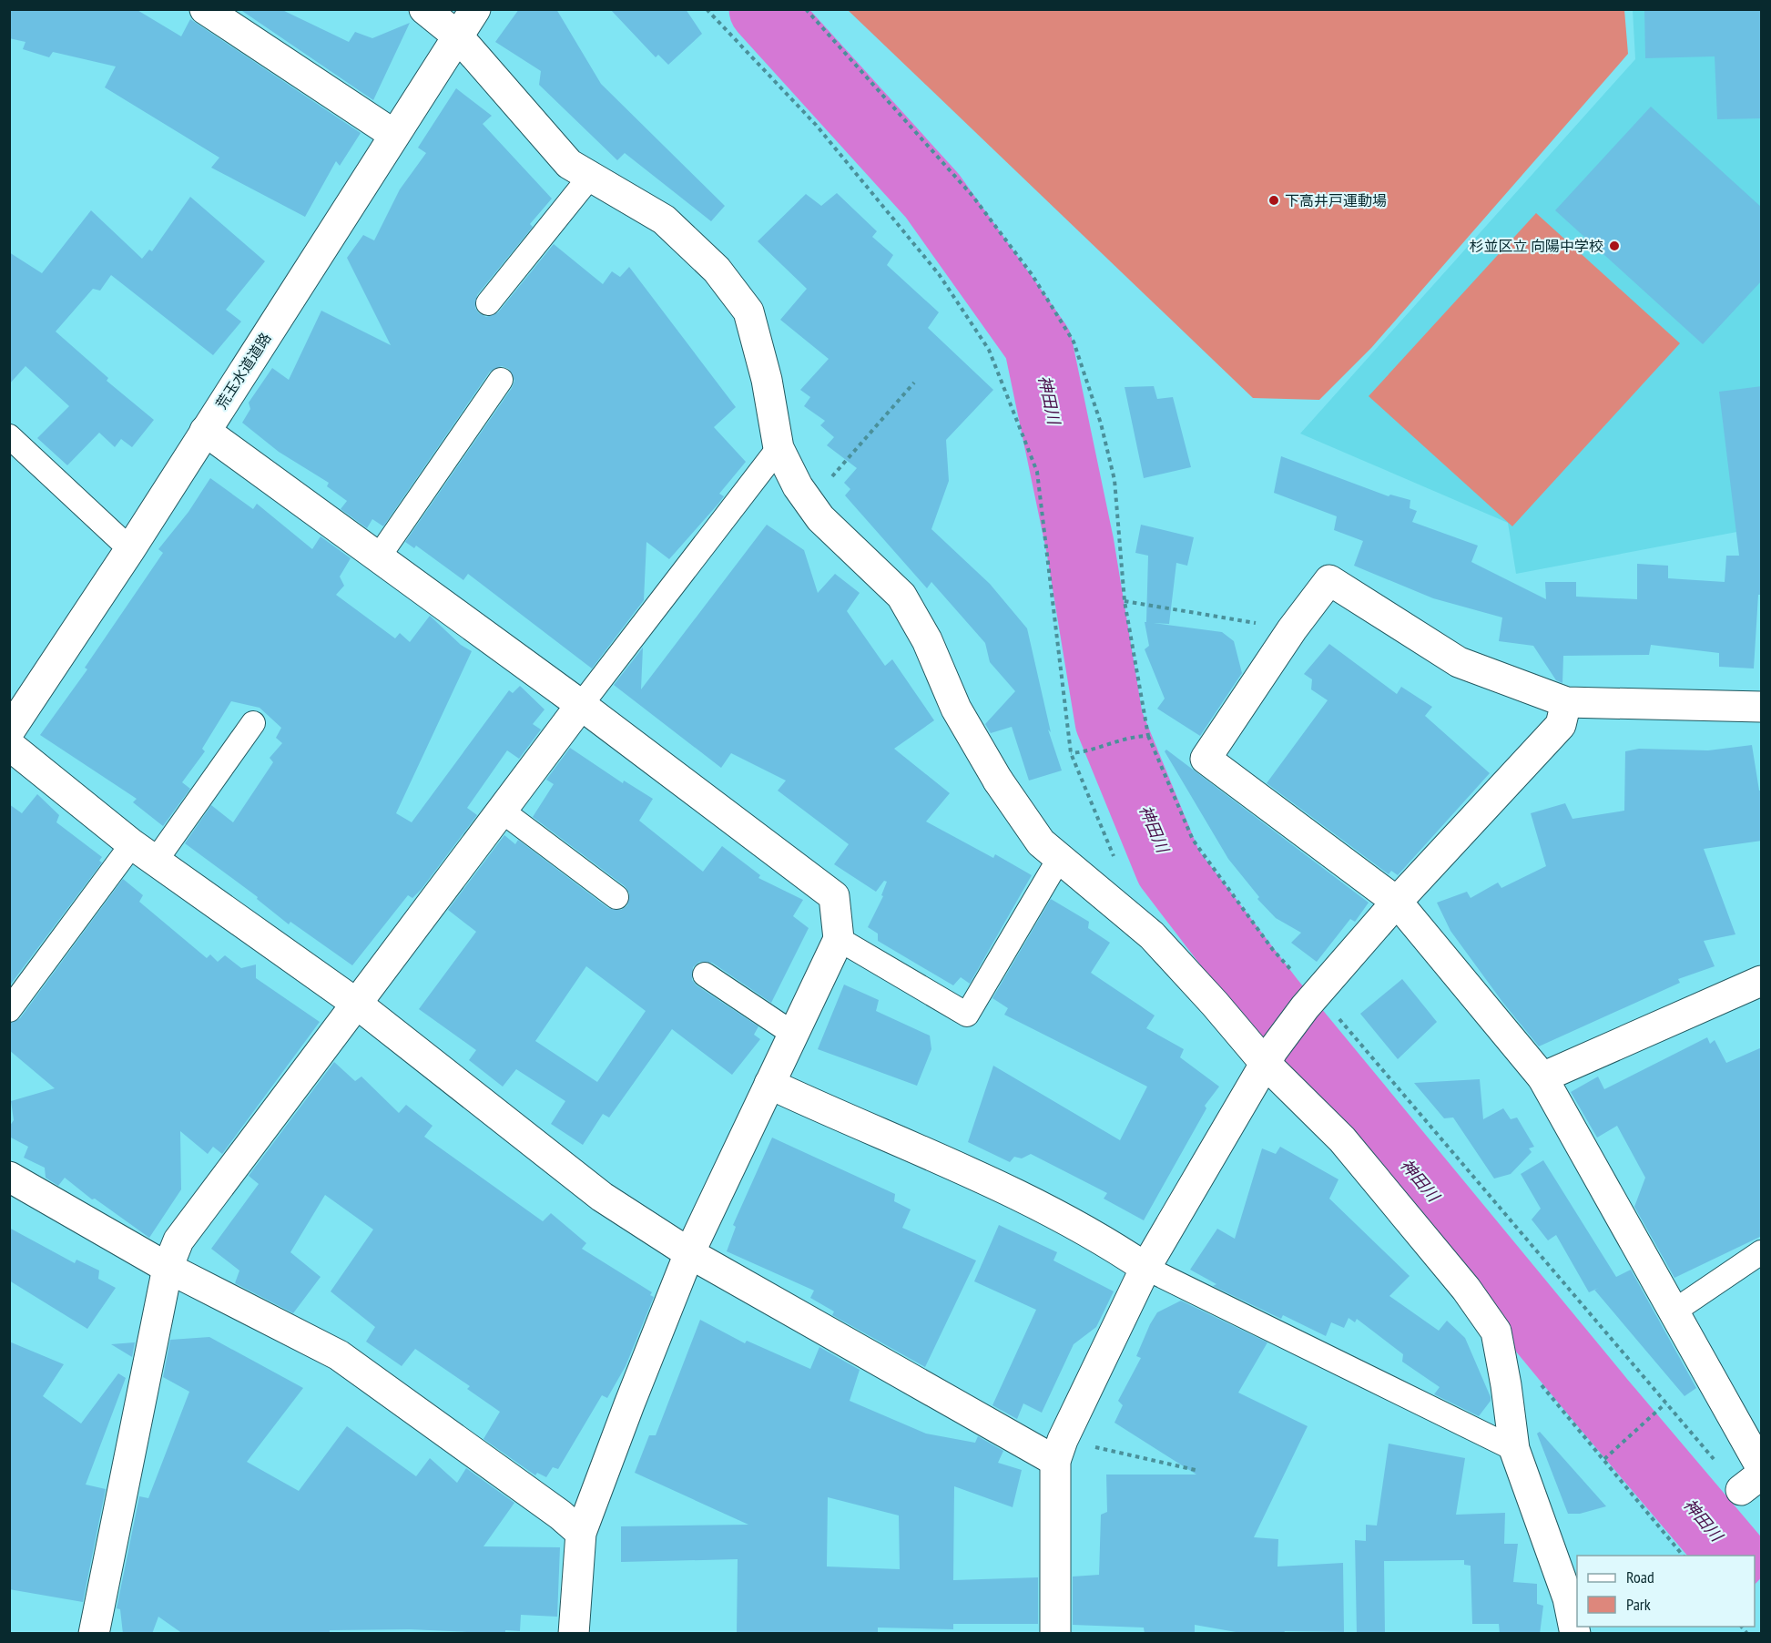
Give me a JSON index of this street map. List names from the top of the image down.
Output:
{
  "streets": {
    "street": ["荒玉水道道路"]
  },
  "water": ["神田川"],
  "places": ["下高井戸運動場", "杉並区立 向陽中学校"],
  "legend": ["Road", "Park"]
}
